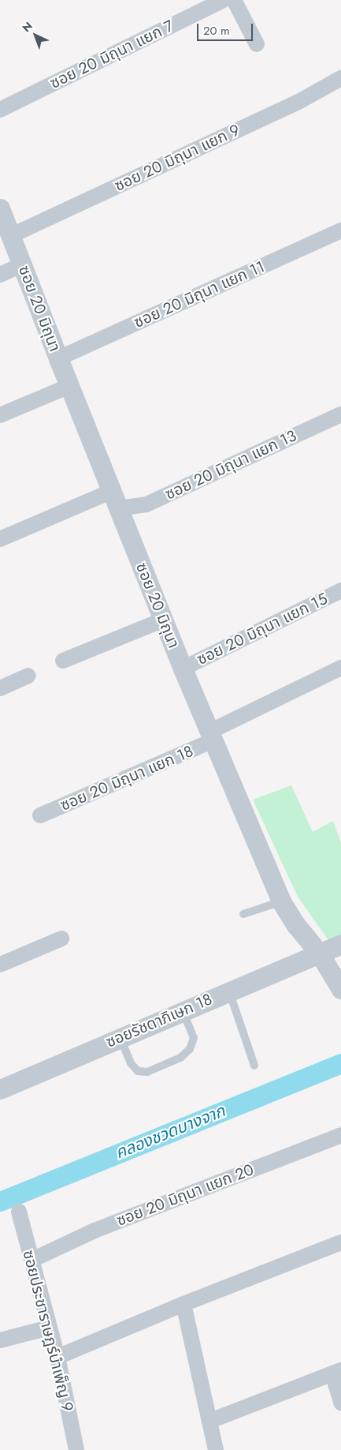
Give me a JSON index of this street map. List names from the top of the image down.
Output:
{
  "streets": {
    "street": [
      "ซอย 20 มิถุนา แยก 7",
      "ซอย 20 มิถุนา แยก 9",
      "ซอย 20 มิถุนา แยก 11",
      "ซอย 20 มิถุนา",
      "ซอย 20 มิถุนา แยก 13",
      "ซอย 20 มิถุนา แยก 15",
      "ซอย 20 มิถุนา แยก 18",
      "ซอยรัชดาภิเษก 18",
      "ซอย 20 มิถุนา แยก 20",
      "ซอยประชาราษฎร์บำเพ็ญ 9"
    ]
  },
  "crossings": [
    ["ซอย 20 มิถุนา แยก 9", "ซอย 20 มิถุนา"],
    ["ซอย 20 มิถุนา แยก 11", "ซอย 20 มิถุนา"],
    ["ซอย 20 มิถุนา", "ซอย 20 มิถุนา แยก 13"],
    ["ซอย 20 มิถุนา", "ซอย 20 มิถุนา แยก 15"],
    ["ซอย 20 มิถุนา", "ซอย 20 มิถุนา แยก 18"],
    ["ซอย 20 มิถุนา", "ซอยรัชดาภิเษก 18"],
    ["ซอย 20 มิถุนา แยก 20", "ซอยประชาราษฎร์บำเพ็ญ 9"]
  ],
  "water": ["คลองชวดบางจาก"],
  "scale_bar": "20 m",
  "north": "top left"
}
